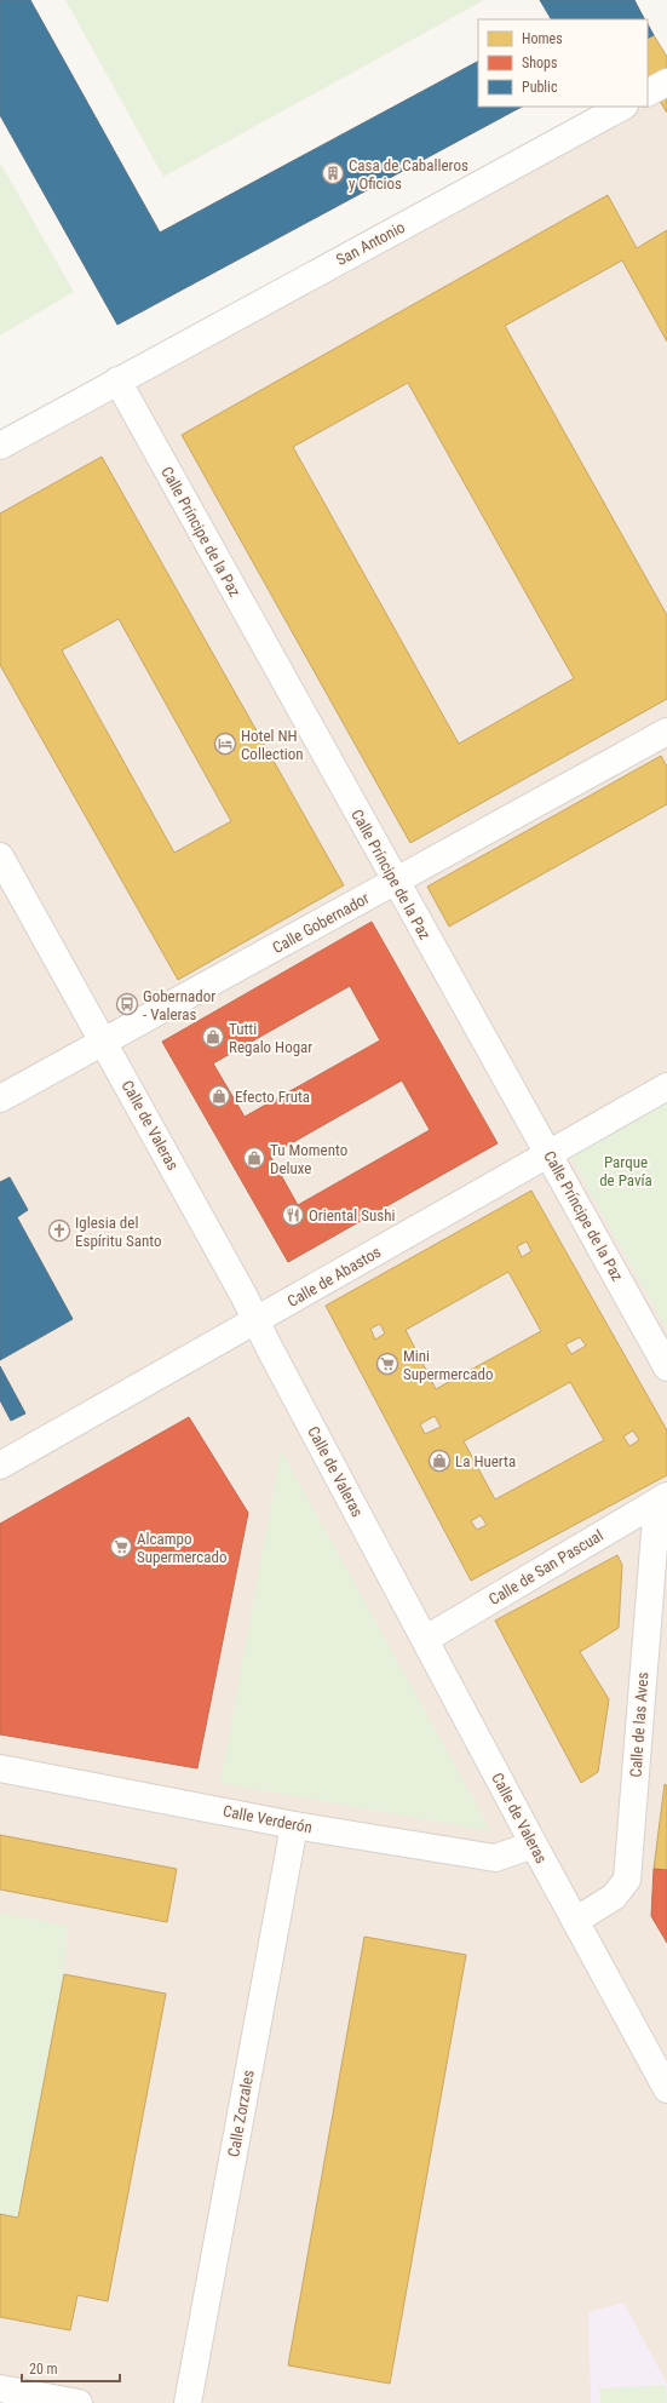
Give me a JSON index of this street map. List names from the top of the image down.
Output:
{
  "streets": {
    "street": [
      "San Antonio",
      "Calle Príncipe de la Paz",
      "Calle Gobernador",
      "Calle de Valeras",
      "Calle de Abastos",
      "Calle de San Pascual",
      "Calle de las Aves",
      "Calle Verderón",
      "Calle Zorzales"
    ]
  },
  "crossings": [
    ["San Antonio", "Calle Príncipe de la Paz"],
    ["Calle Príncipe de la Paz", "Calle Gobernador"],
    ["Calle Príncipe de la Paz", "Calle de Abastos"],
    ["Calle Gobernador", "Calle de Valeras"],
    ["Calle de Valeras", "Calle de Abastos"],
    ["Calle de Valeras", "Calle de San Pascual"],
    ["Calle de Valeras", "Calle de las Aves"],
    ["Calle de Valeras", "Calle Verderón"],
    ["Calle de San Pascual", "Calle de las Aves"],
    ["Calle Verderón", "Calle Zorzales"]
  ],
  "parks": ["Parque de Pavía"],
  "places": {
    "building": ["Casa de Caballeros y Oficios"],
    "hotel": ["Hotel NH Collection"],
    "bus stop": ["Gobernador - Valeras"],
    "shop": [
      "Tutti Regalo Hogar",
      "Efecto Fruta",
      "Tu Momento Deluxe",
      "La Huerta"
    ],
    "restaurant": ["Oriental Sushi"],
    "church": ["Iglesia del Espíritu Santo"],
    "supermarket": ["Mini Supermercado", "Alcampo Supermercado"]
  },
  "legend": ["Homes", "Shops", "Public"],
  "scale_bar": "20 m"
}
